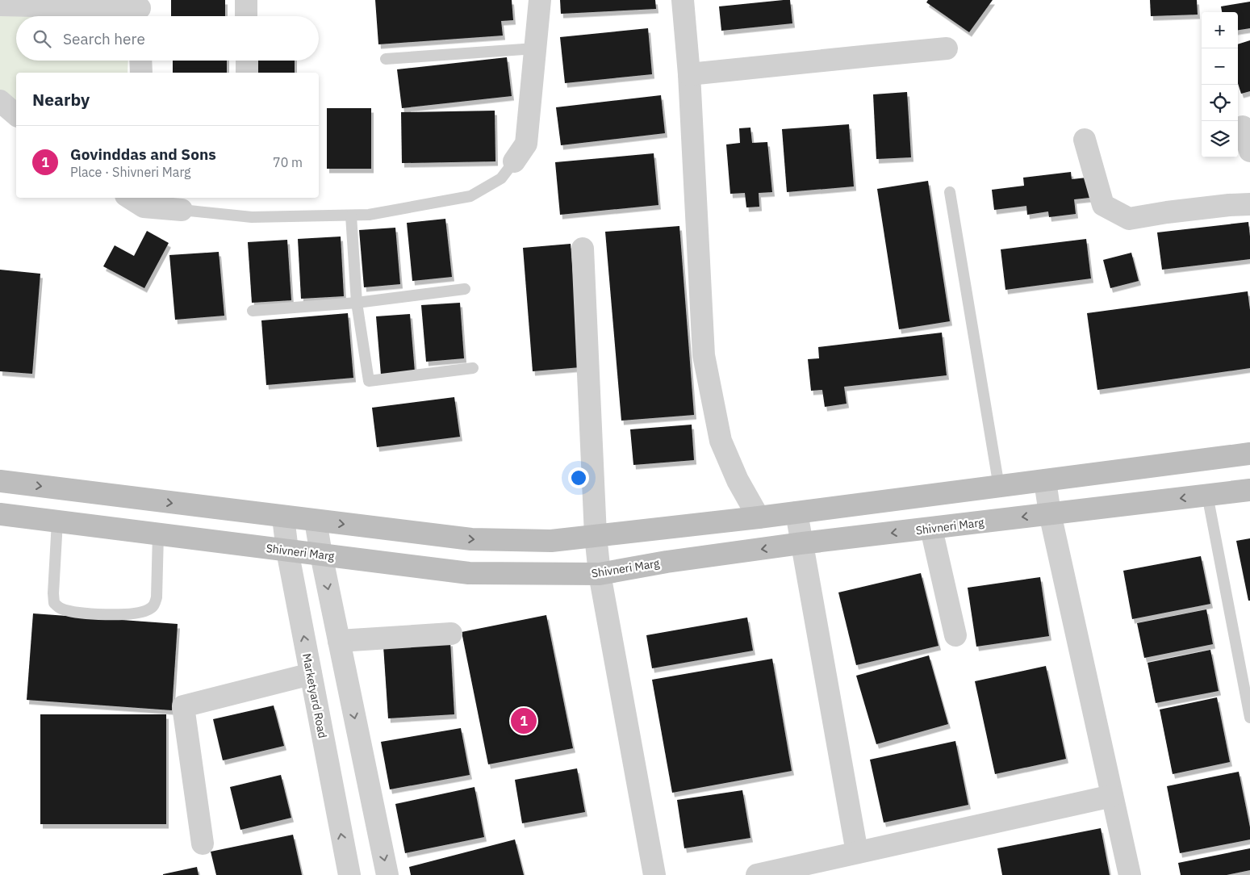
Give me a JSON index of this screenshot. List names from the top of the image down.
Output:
{
  "streets": {
    "main road": ["Shivneri Marg"],
    "street": ["Marketyard Road"]
  },
  "crossings": [
    ["Shivneri Marg", "Marketyard Road"]
  ],
  "page": {
    "map_buttons": ["+", "−"],
    "search": "Search here",
    "heading": "Nearby",
    "list": [
      {
        "mark": "1",
        "name": "Govinddas and Sons",
        "note": "Place · Shivneri Marg",
        "value": "70 m"
      }
    ],
    "pins": "1"
  }
}
